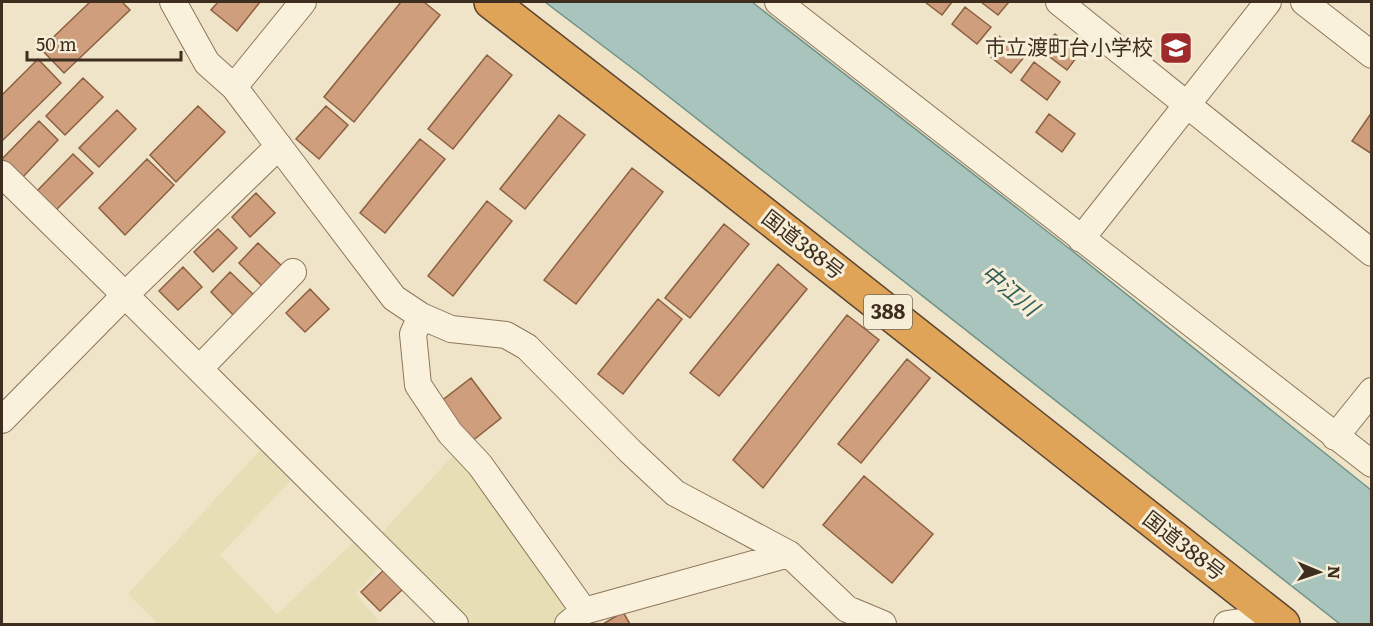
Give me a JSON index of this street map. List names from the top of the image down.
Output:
{
  "streets": {
    "highway": ["国道388号", "388"]
  },
  "water": ["中江川"],
  "places": {
    "school or university": ["市立渡町台小学校"]
  },
  "scale_bar": "50 m",
  "north": "right"
}
